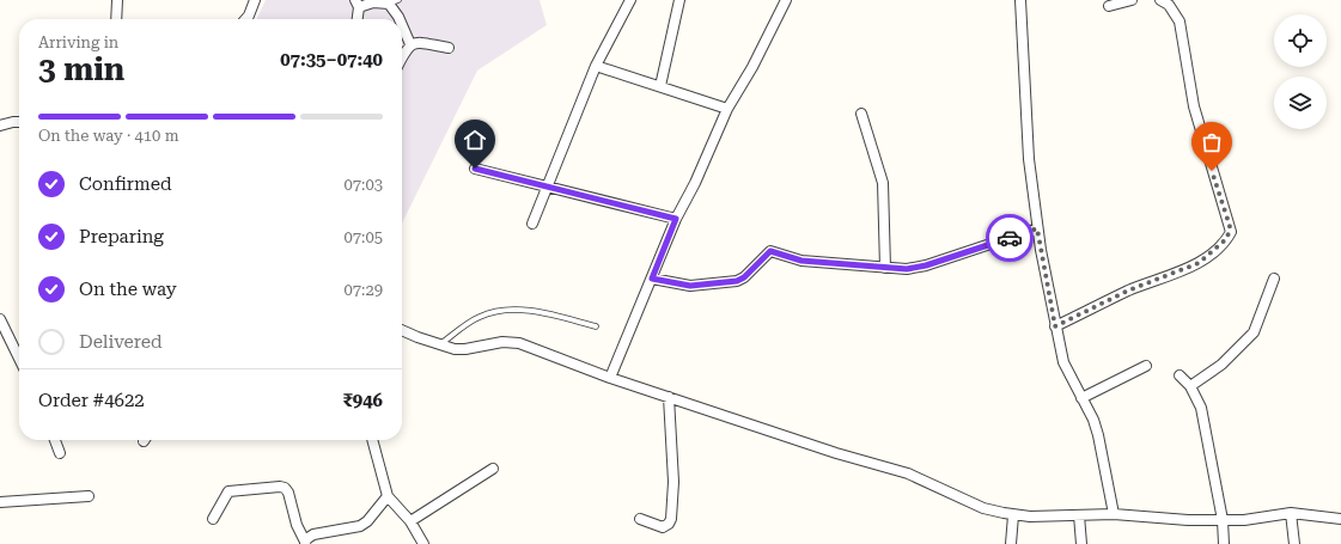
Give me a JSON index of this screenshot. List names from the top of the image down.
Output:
{
  "page": {
    "heading": ["3 min", "Arriving in", "07:35–07:40"],
    "panel": ["Order #4622", "₹946"],
    "bar": "On the way · 410 m",
    "list": [
      ["Confirmed", "07:03"],
      ["Preparing", "07:05"],
      ["On the way", "07:29"],
      "Delivered"
    ]
  }
}
